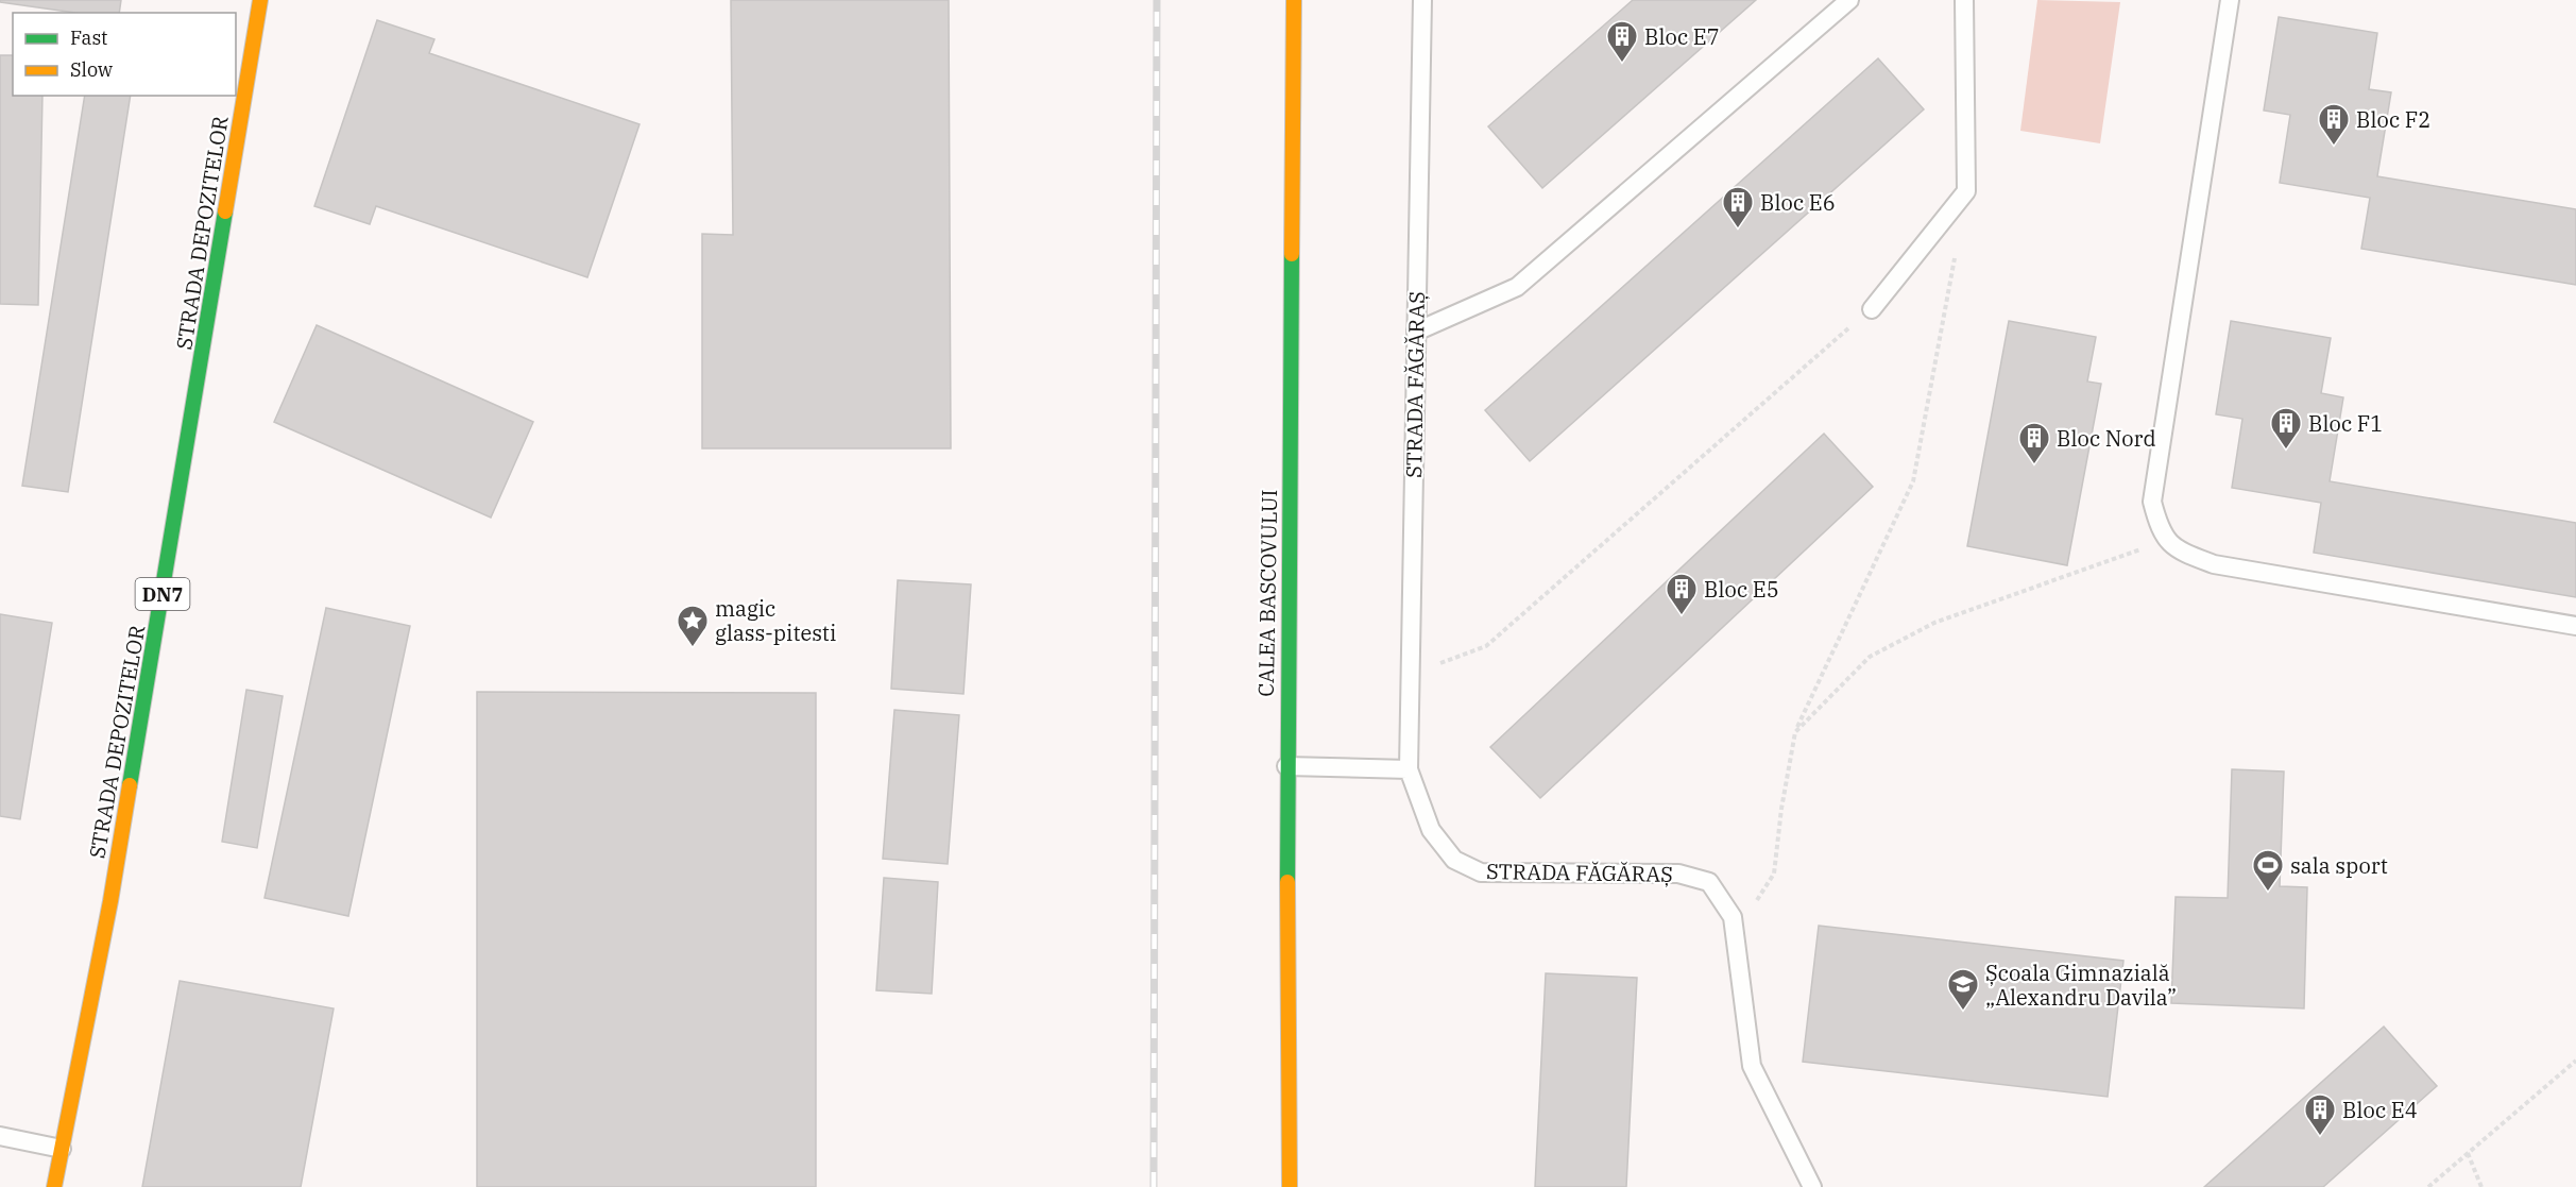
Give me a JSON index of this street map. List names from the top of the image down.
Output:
{
  "streets": {
    "main road": ["STRADA DEPOZITELOR", "CALEA BASCOVULUI", "DN7"],
    "lane": ["STRADA FĂGĂRAȘ"]
  },
  "places": {
    "building": [
      "Bloc E7",
      "Bloc F2",
      "Bloc E6",
      "Bloc F1",
      "Bloc Nord",
      "Bloc E5",
      "Bloc E4"
    ],
    "place": ["magic glass-pitesti"],
    "sports": ["sala sport"],
    "school or university": ["Școala Gimnazială „Alexandru Davila”"]
  },
  "legend": ["Fast", "Slow"]
}
